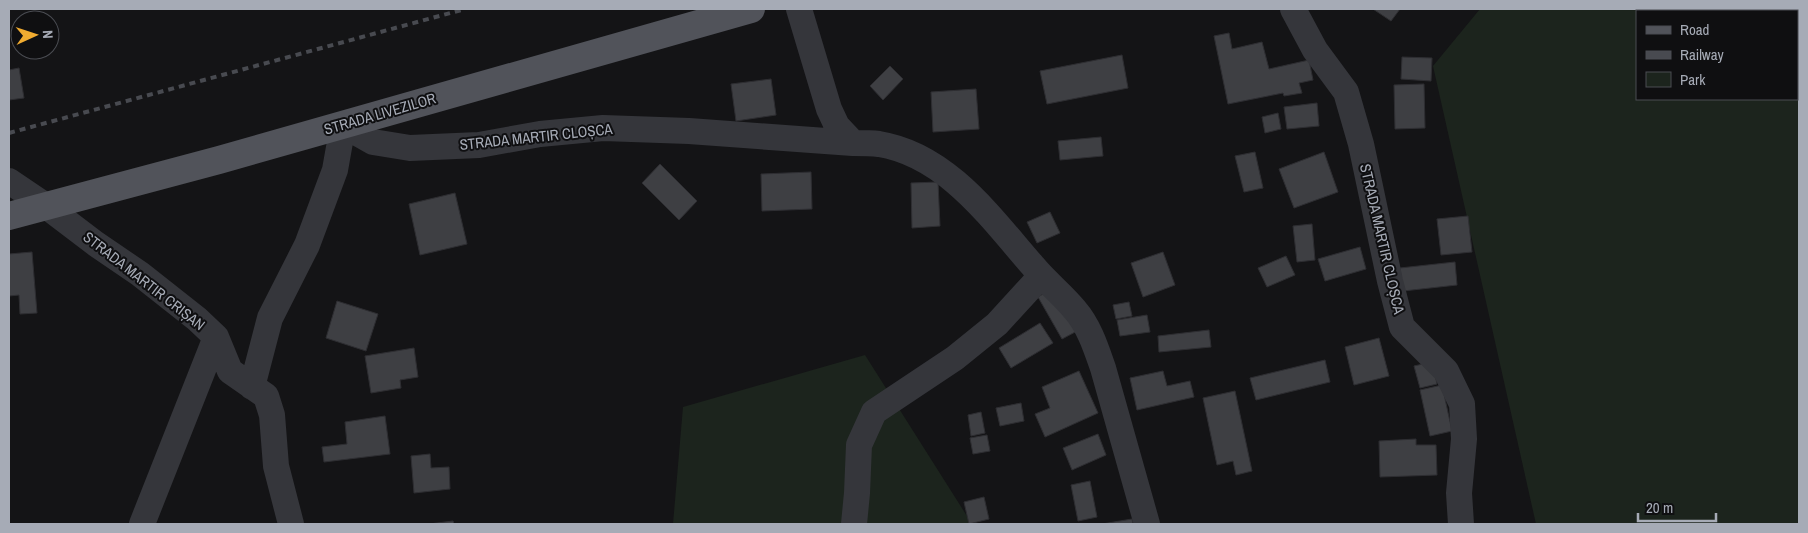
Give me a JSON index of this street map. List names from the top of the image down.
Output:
{
  "streets": {
    "main road": ["STRADA LIVEZILOR"],
    "street": ["STRADA MARTIR CLOȘCA", "STRADA MARTIR CRIȘAN"]
  },
  "crossings": [
    ["STRADA LIVEZILOR", "STRADA MARTIR CLOȘCA"],
    ["STRADA LIVEZILOR", "STRADA MARTIR CRIȘAN"]
  ],
  "legend": ["Road", "Railway", "Park"],
  "scale_bar": "20 m",
  "north": "right"
}
